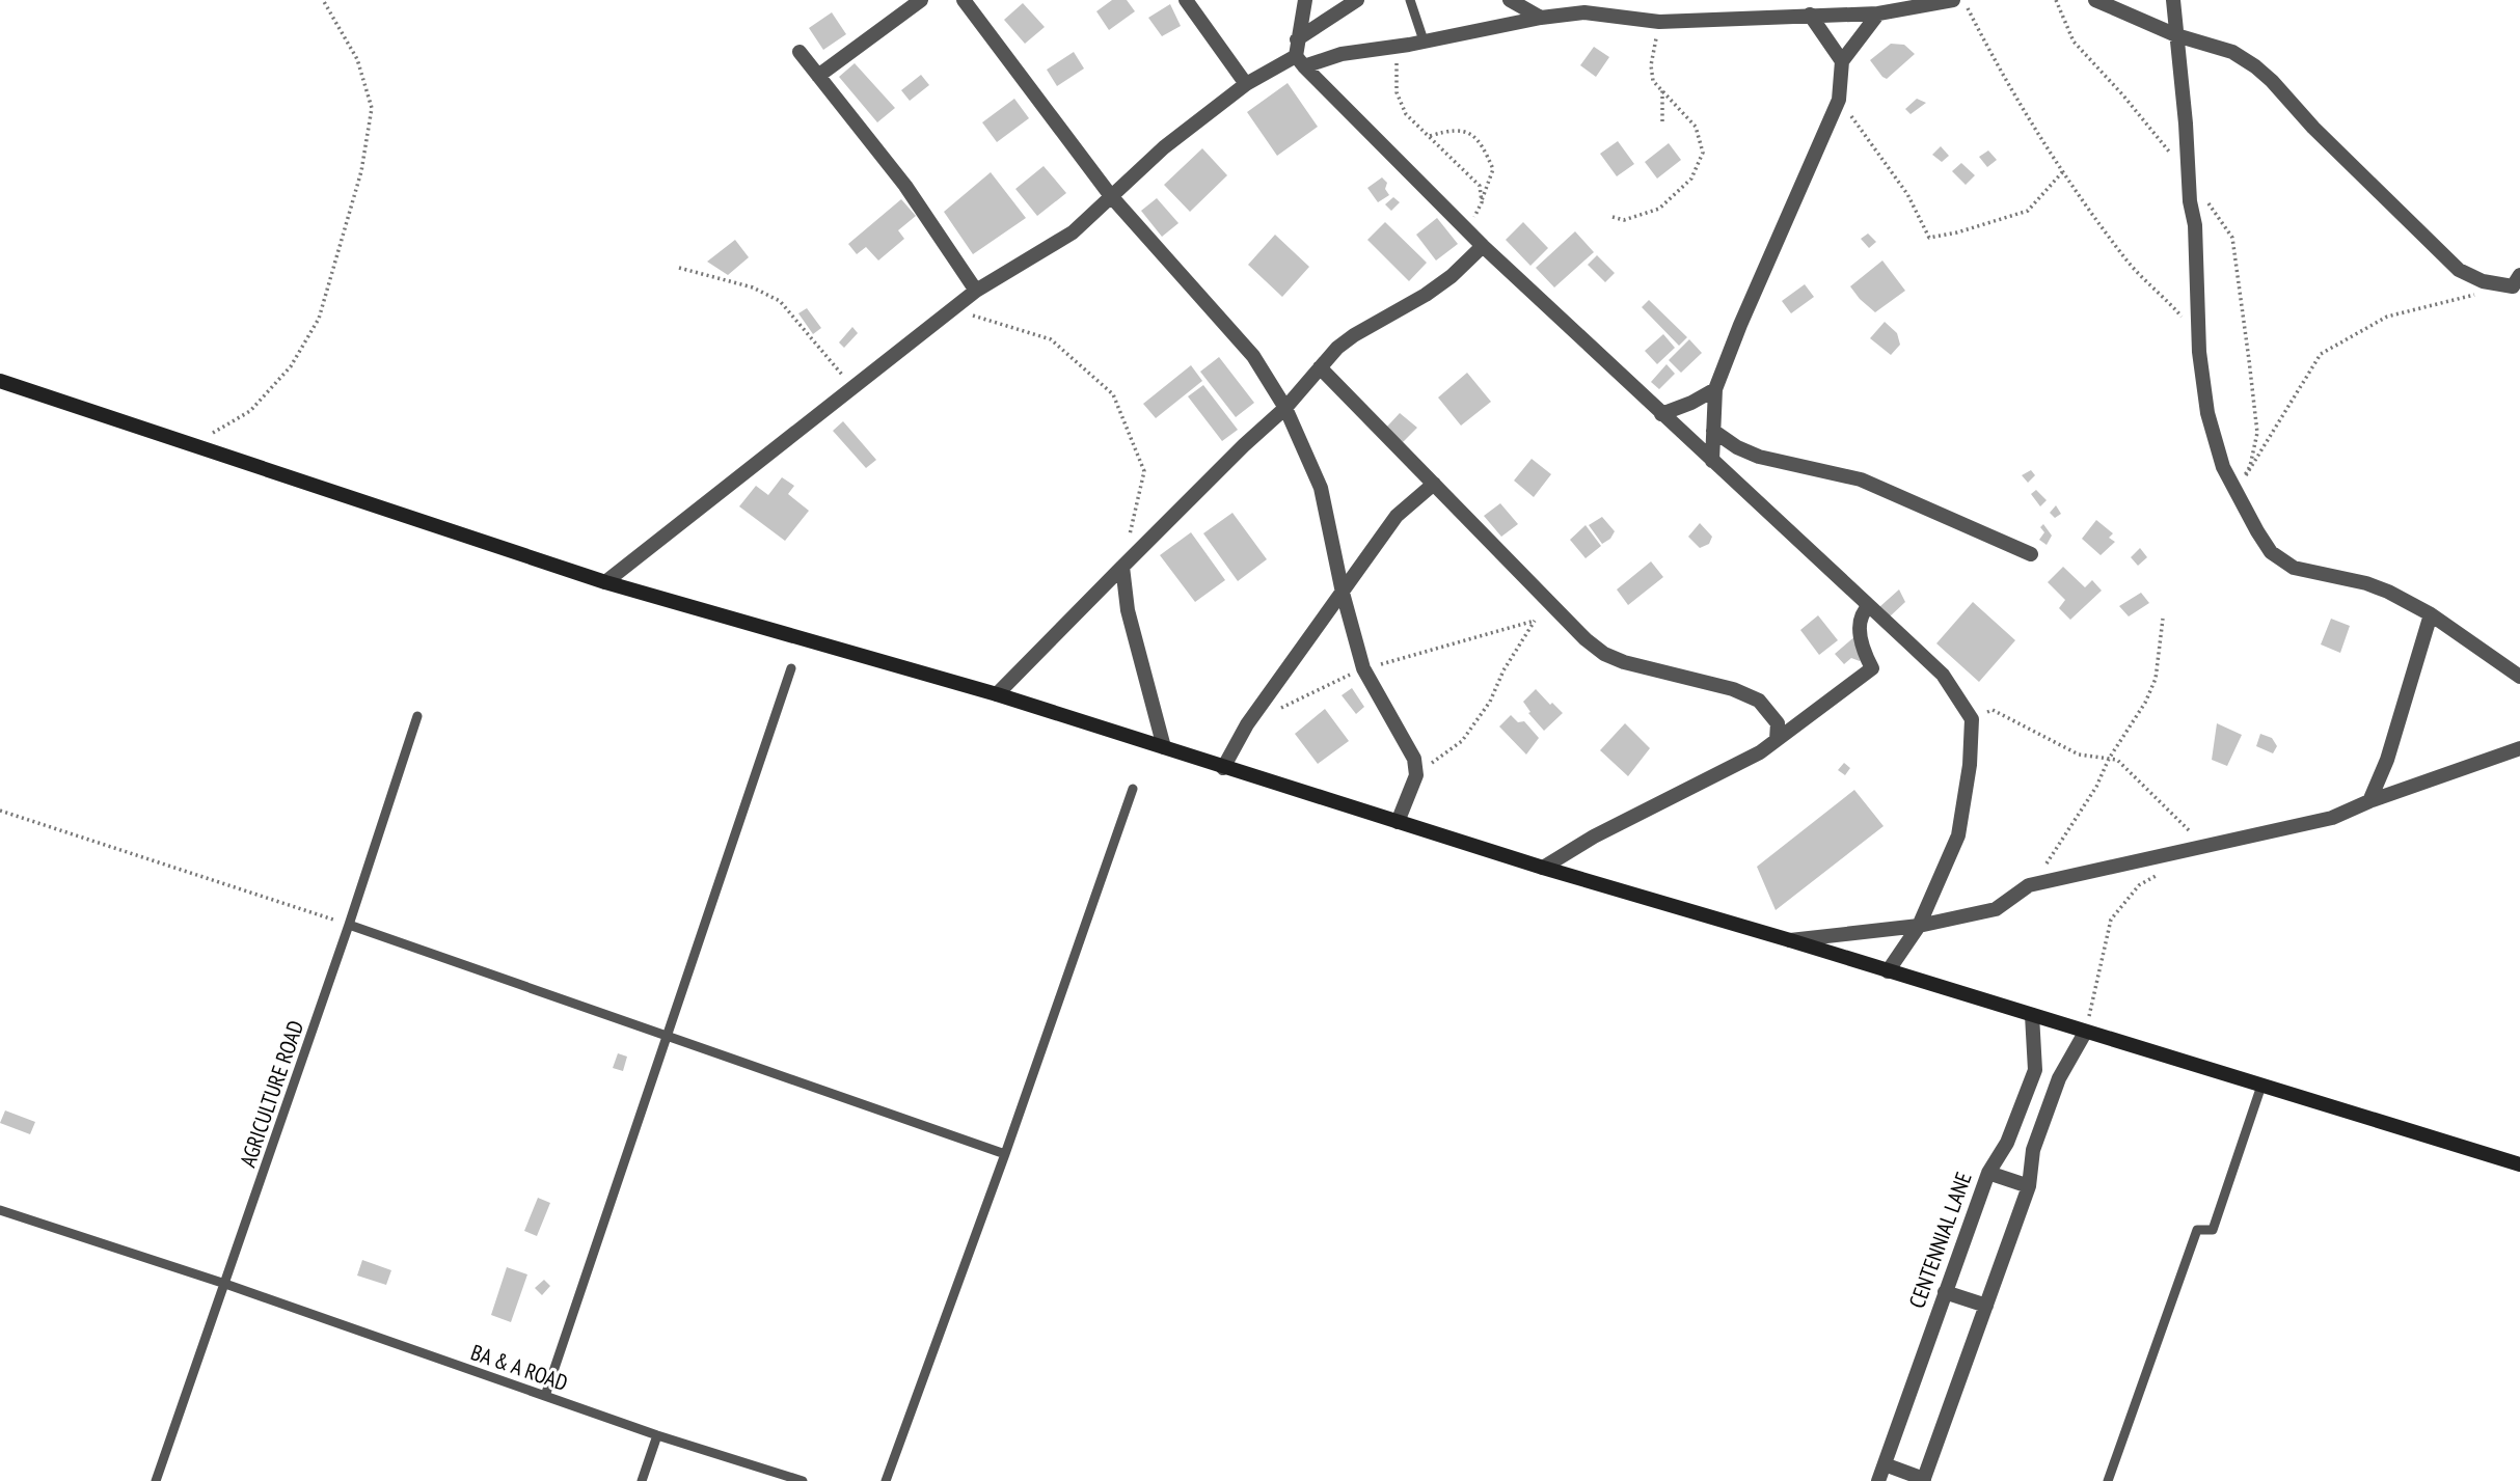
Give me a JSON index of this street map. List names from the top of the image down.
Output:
{
  "streets": {
    "street": ["CENTENNIAL LANE"],
    "lane": ["AGRICULTURE ROAD", "BA & A ROAD"]
  },
  "crossings": [
    ["AGRICULTURE ROAD", "BA & A ROAD"]
  ]
}
